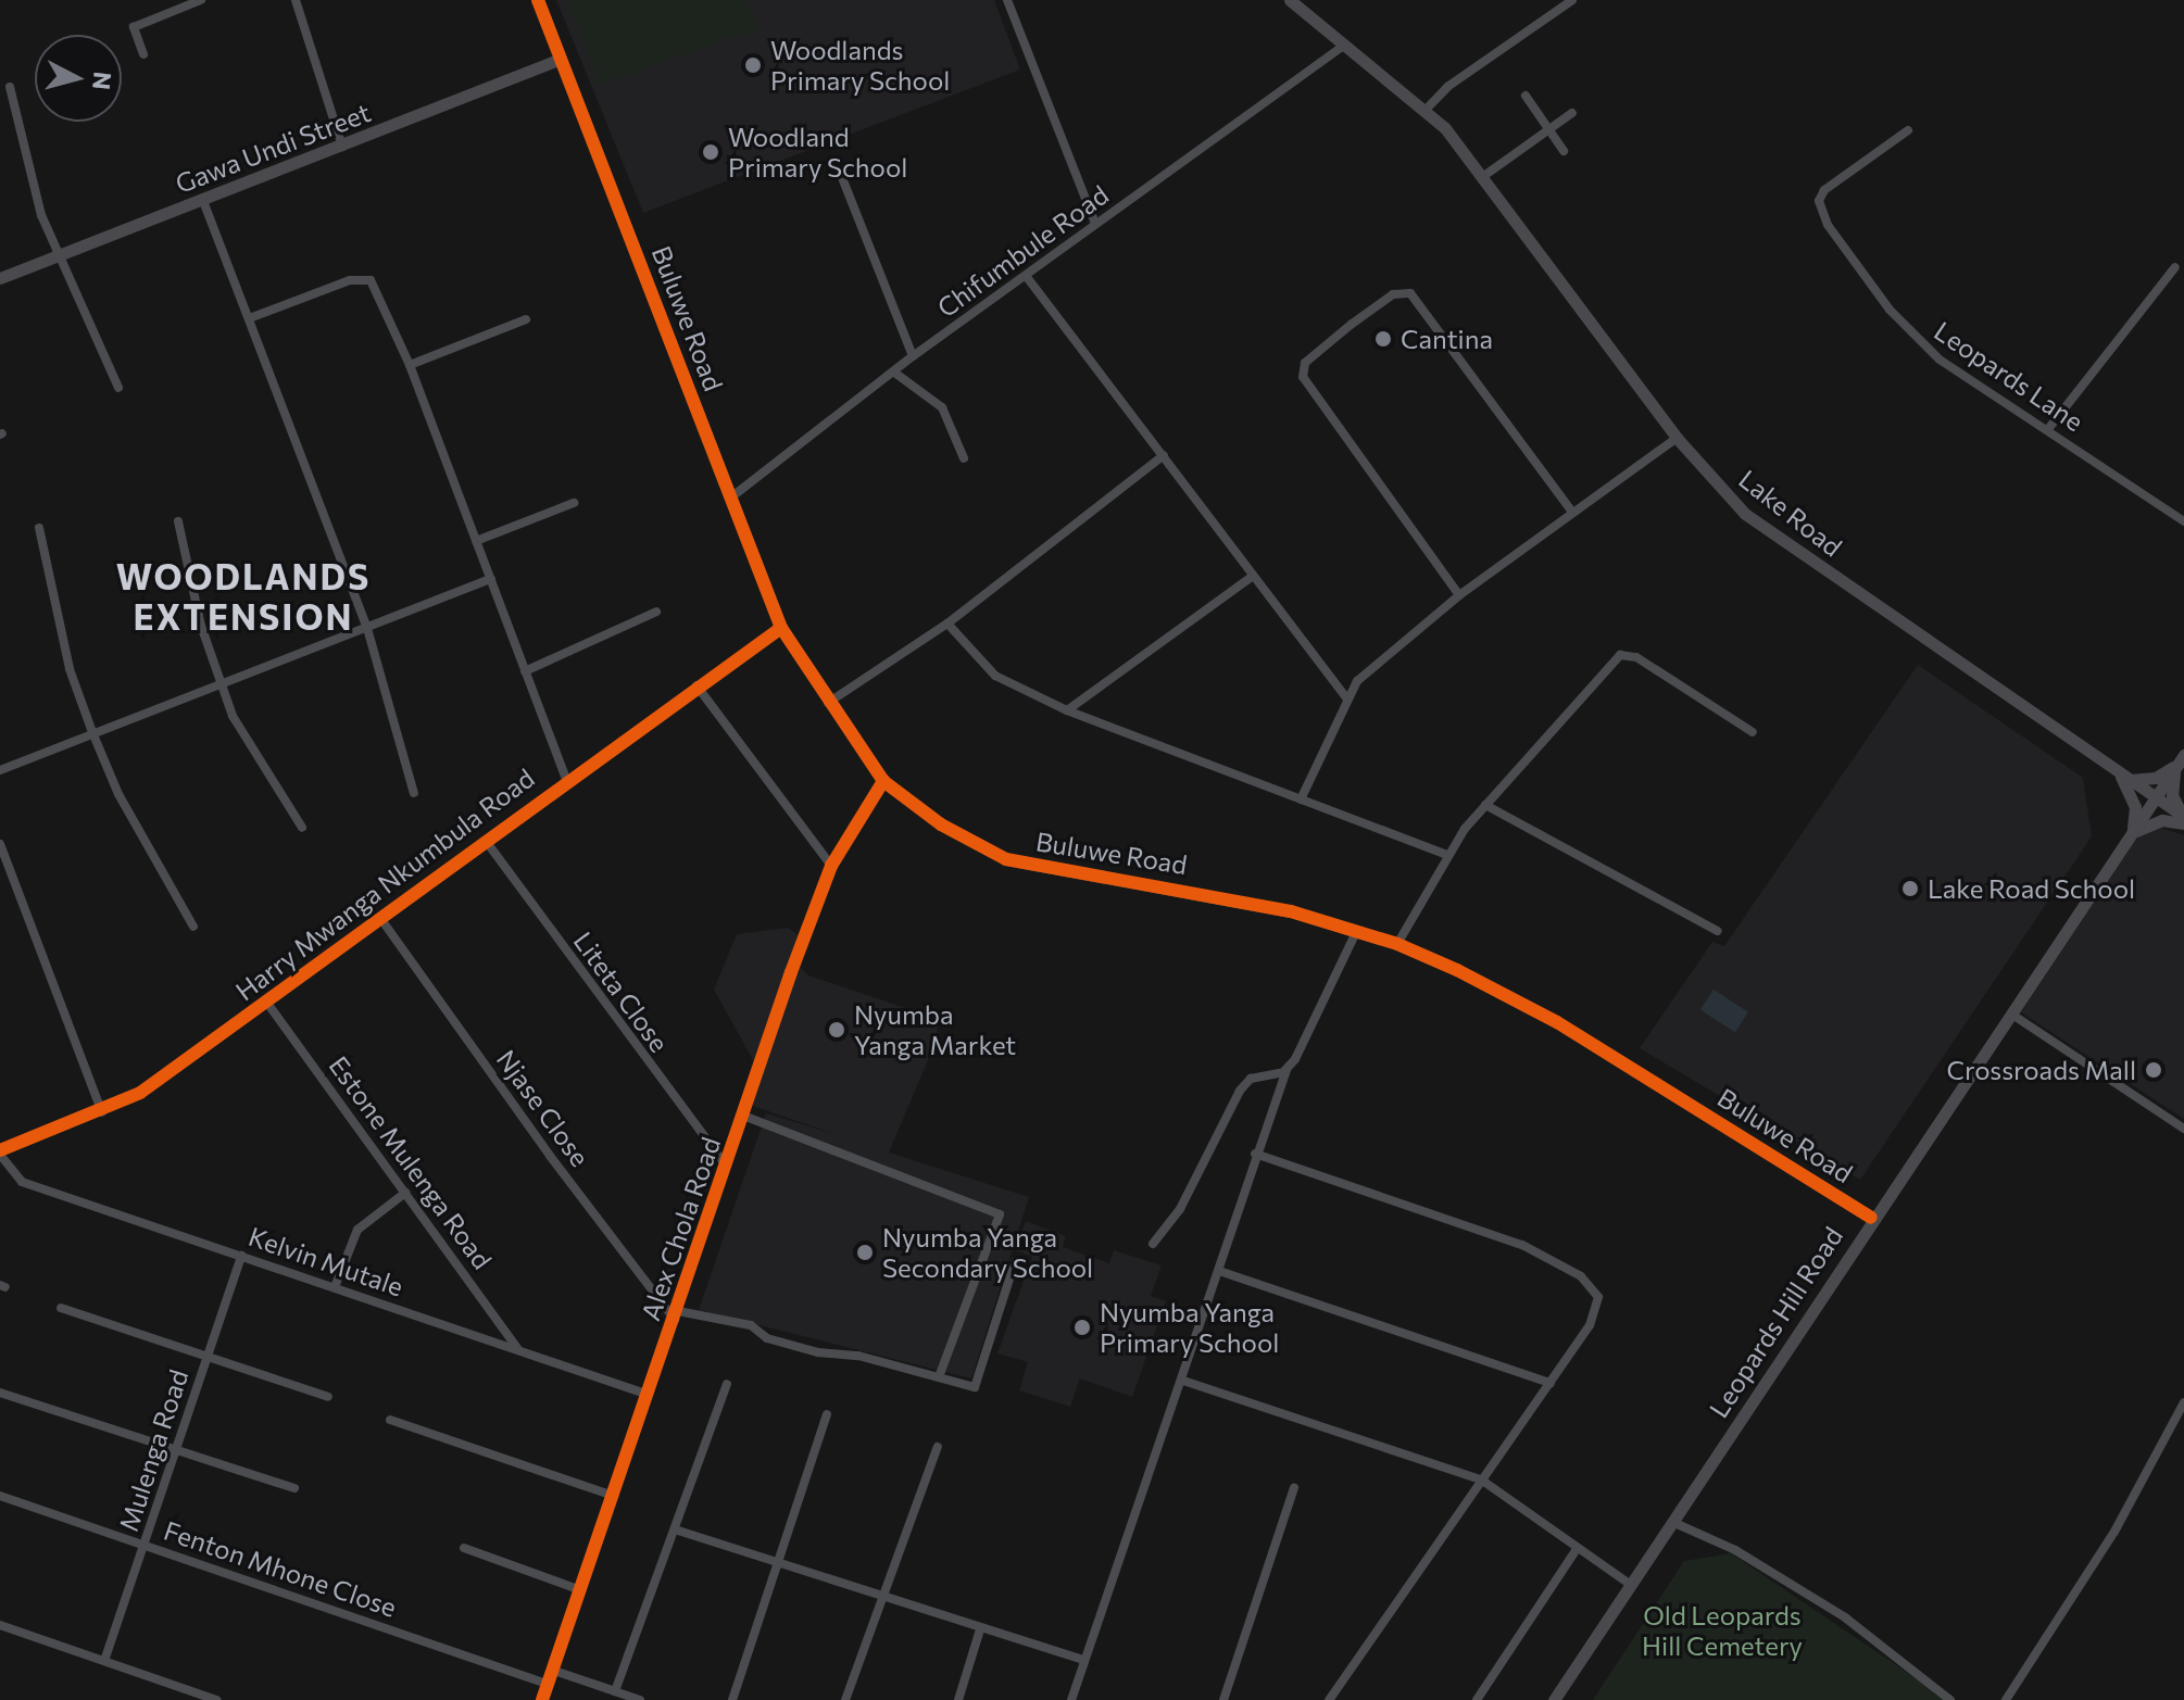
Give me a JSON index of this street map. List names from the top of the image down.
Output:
{
  "streets": {
    "main road": [
      "Gawa Undi Street",
      "Buluwe Road",
      "Lake Road",
      "Leopards Hill Road"
    ],
    "street": [
      "Chifumbule Road",
      "Leopards Lane",
      "Harry Mwanga Nkumbula Road",
      "Liteta Close",
      "Njase Close",
      "Estone Mulenga Road",
      "Alex Chola Road",
      "Kelvin Mutale",
      "Mulenga Road",
      "Fenton Mhone Close"
    ]
  },
  "crossings": [
    ["Gawa Undi Street", "Buluwe Road"],
    ["Chifumbule Road", "Buluwe Road"],
    ["Chifumbule Road", "Lake Road"],
    ["Buluwe Road", "Harry Mwanga Nkumbula Road"],
    ["Buluwe Road", "Alex Chola Road"],
    ["Buluwe Road", "Leopards Hill Road"],
    ["Lake Road", "Leopards Hill Road"],
    ["Harry Mwanga Nkumbula Road", "Liteta Close"],
    ["Harry Mwanga Nkumbula Road", "Njase Close"],
    ["Harry Mwanga Nkumbula Road", "Estone Mulenga Road"],
    ["Harry Mwanga Nkumbula Road", "Kelvin Mutale"],
    ["Liteta Close", "Alex Chola Road"],
    ["Njase Close", "Alex Chola Road"],
    ["Estone Mulenga Road", "Kelvin Mutale"],
    ["Alex Chola Road", "Kelvin Mutale"],
    ["Alex Chola Road", "Fenton Mhone Close"],
    ["Kelvin Mutale", "Mulenga Road"],
    ["Mulenga Road", "Fenton Mhone Close"]
  ],
  "districts": ["WOODLANDS EXTENSION"],
  "parks": ["Old Leopards Hill Cemetery"],
  "places": [
    "Woodlands Primary School",
    "Woodland Primary School",
    "Cantina",
    "Lake Road School",
    "Nyumba Yanga Market",
    "Crossroads Mall",
    "Nyumba Yanga Secondary School",
    "Nyumba Yanga Primary School"
  ],
  "north": "right"
}
